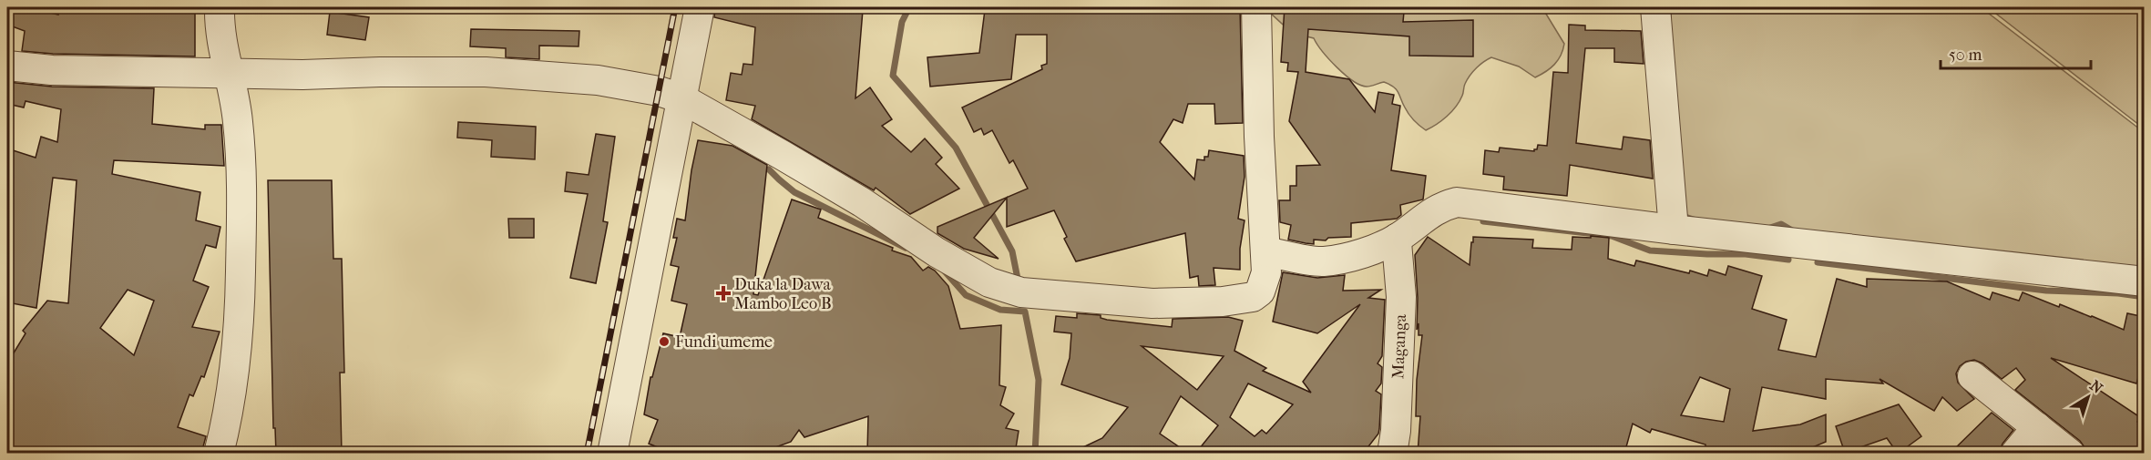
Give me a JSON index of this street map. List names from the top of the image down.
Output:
{
  "streets": {
    "street": ["Maganga"]
  },
  "places": {
    "health": ["Duka la Dawa Mambo Leo B"],
    "other": ["Fundi umeme"]
  },
  "scale_bar": "50 m",
  "north": "top right"
}
